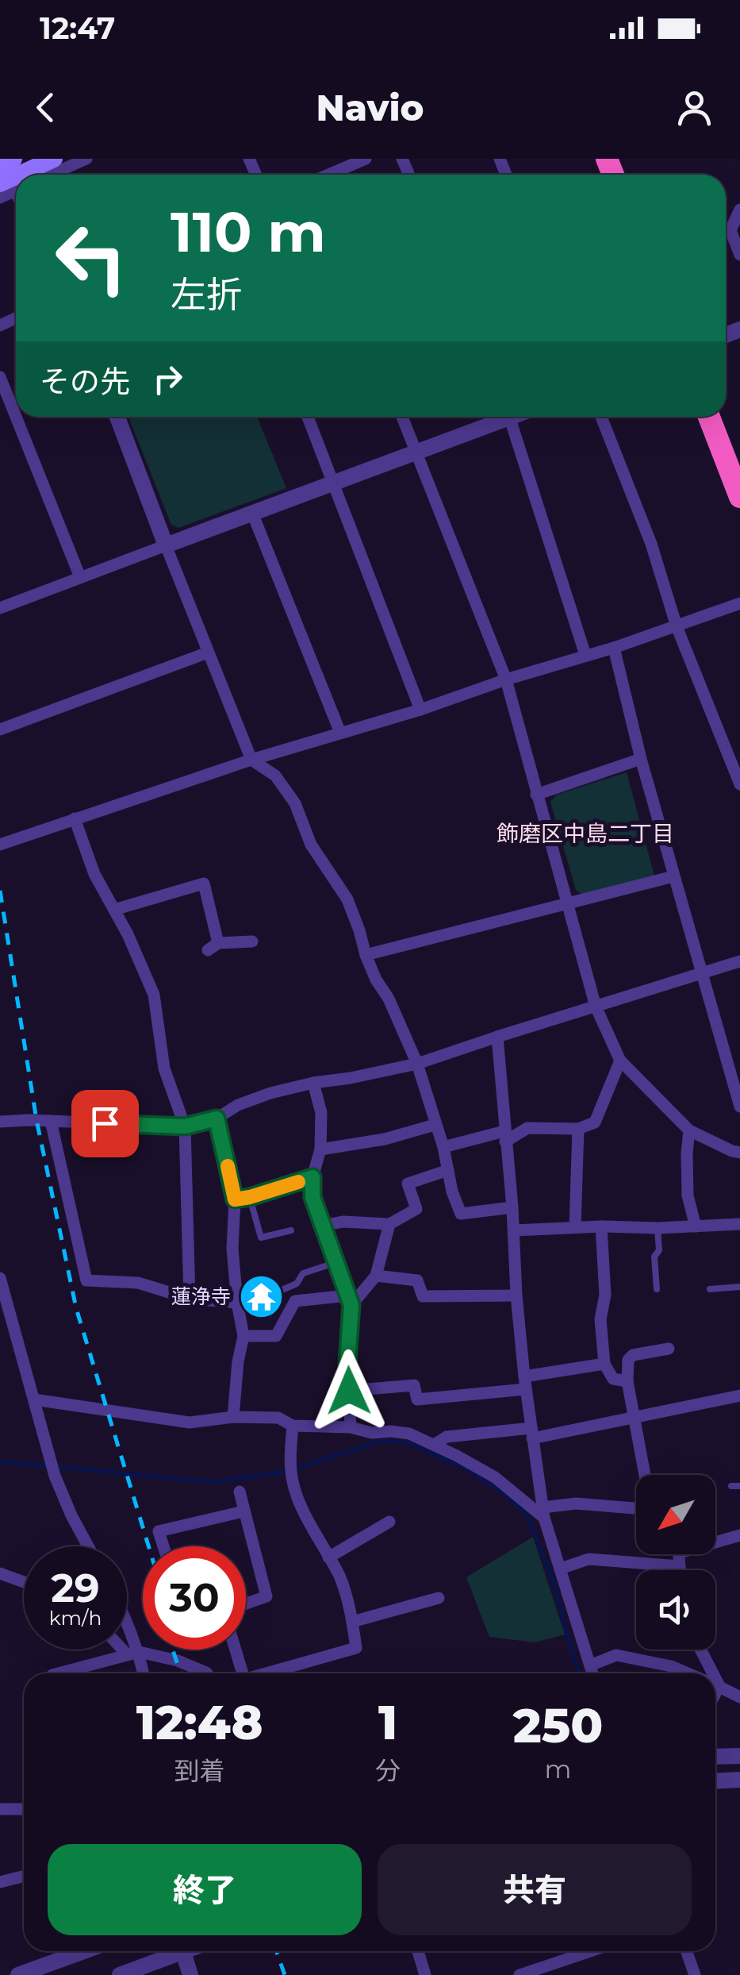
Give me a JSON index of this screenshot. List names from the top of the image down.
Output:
{
  "districts": ["飾磨区中島二丁目"],
  "places": {
    "temple": ["蓮浄寺"]
  },
  "north": "bottom left",
  "page": {
    "status": "12:47",
    "header": "Navio",
    "turn": ["110 m", "左折"],
    "then": "その先",
    "speed": "29 km/h",
    "limit": "30",
    "eta": [
      "12:48",
      "到着",
      "1",
      "分",
      "250",
      "m"
    ],
    "buttons": ["終了", "共有"]
  }
}
